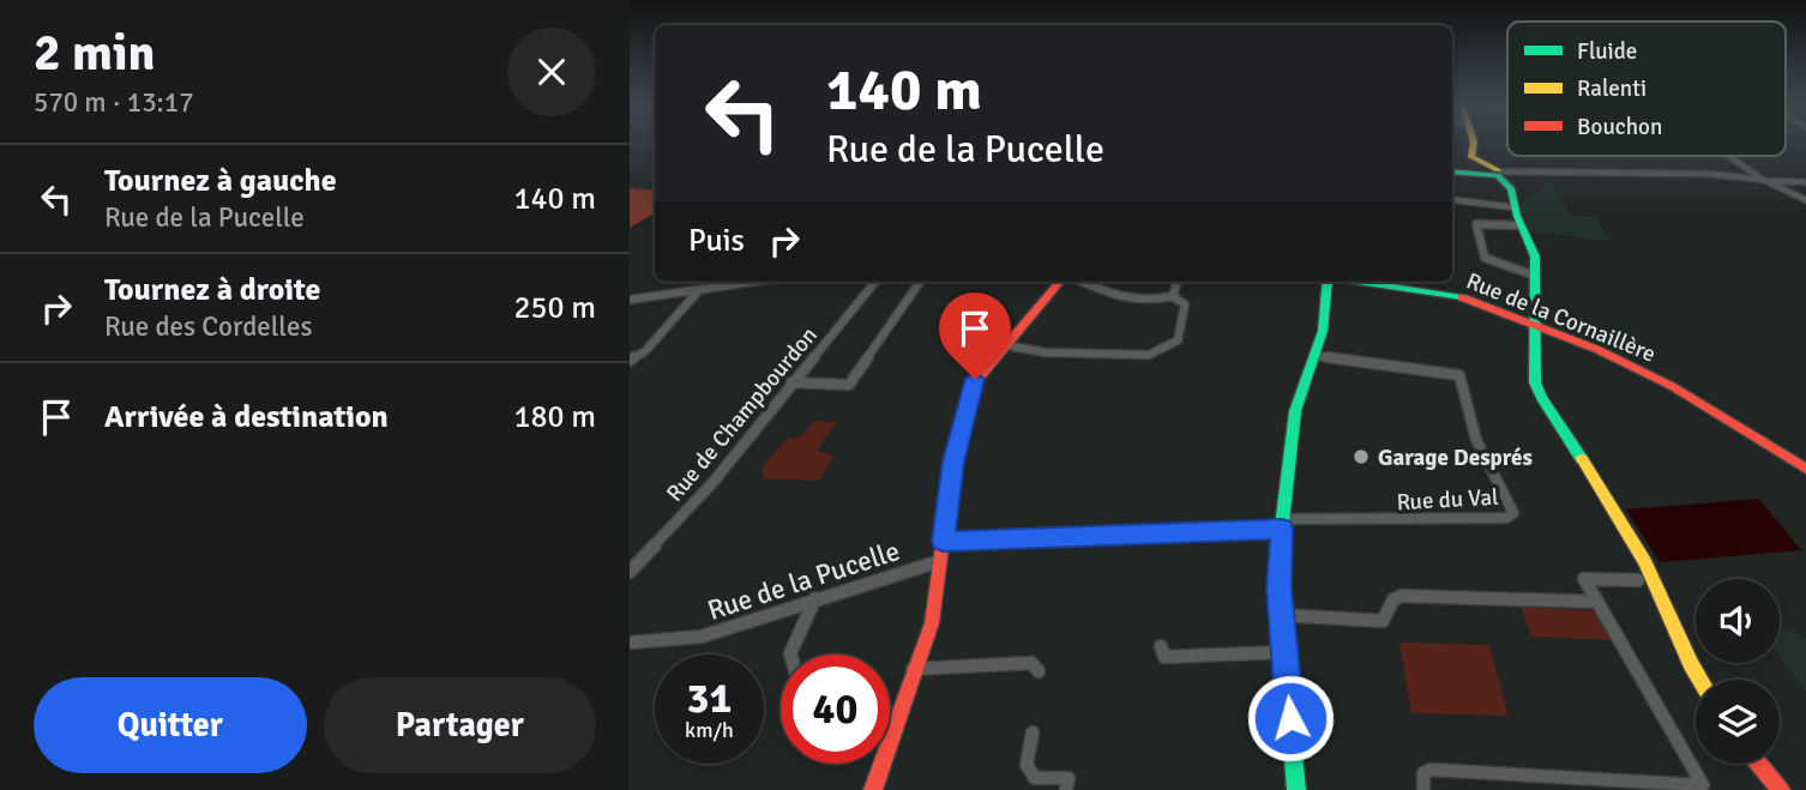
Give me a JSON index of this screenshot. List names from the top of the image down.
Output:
{
  "streets": {
    "street": [
      "Rue de la Cornaillère",
      "Rue de Champbourdon",
      "Rue du Val",
      "Rue de la Pucelle"
    ]
  },
  "places": ["Garage Després"],
  "legend": ["Fluide", "Ralenti", "Bouchon"],
  "page": {
    "heading": ["2 min", "570 m · 13:17"],
    "turn": ["140 m", "Rue de la Pucelle"],
    "list": [
      {
        "name": "Tournez à gauche",
        "note": "Rue de la Pucelle",
        "value": "140 m"
      },
      {
        "name": "Tournez à droite",
        "note": "Rue des Cordelles",
        "value": "250 m"
      },
      {
        "name": "Arrivée à destination",
        "value": "180 m"
      }
    ],
    "then": "Puis",
    "speed": "31 km/h",
    "limit": "40",
    "buttons": ["Quitter", "Partager"]
  }
}
